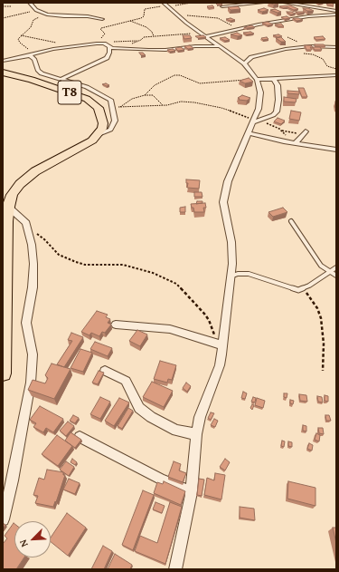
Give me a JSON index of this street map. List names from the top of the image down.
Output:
{
  "streets": {
    "highway": ["T8"]
  },
  "north": "bottom left"
}
